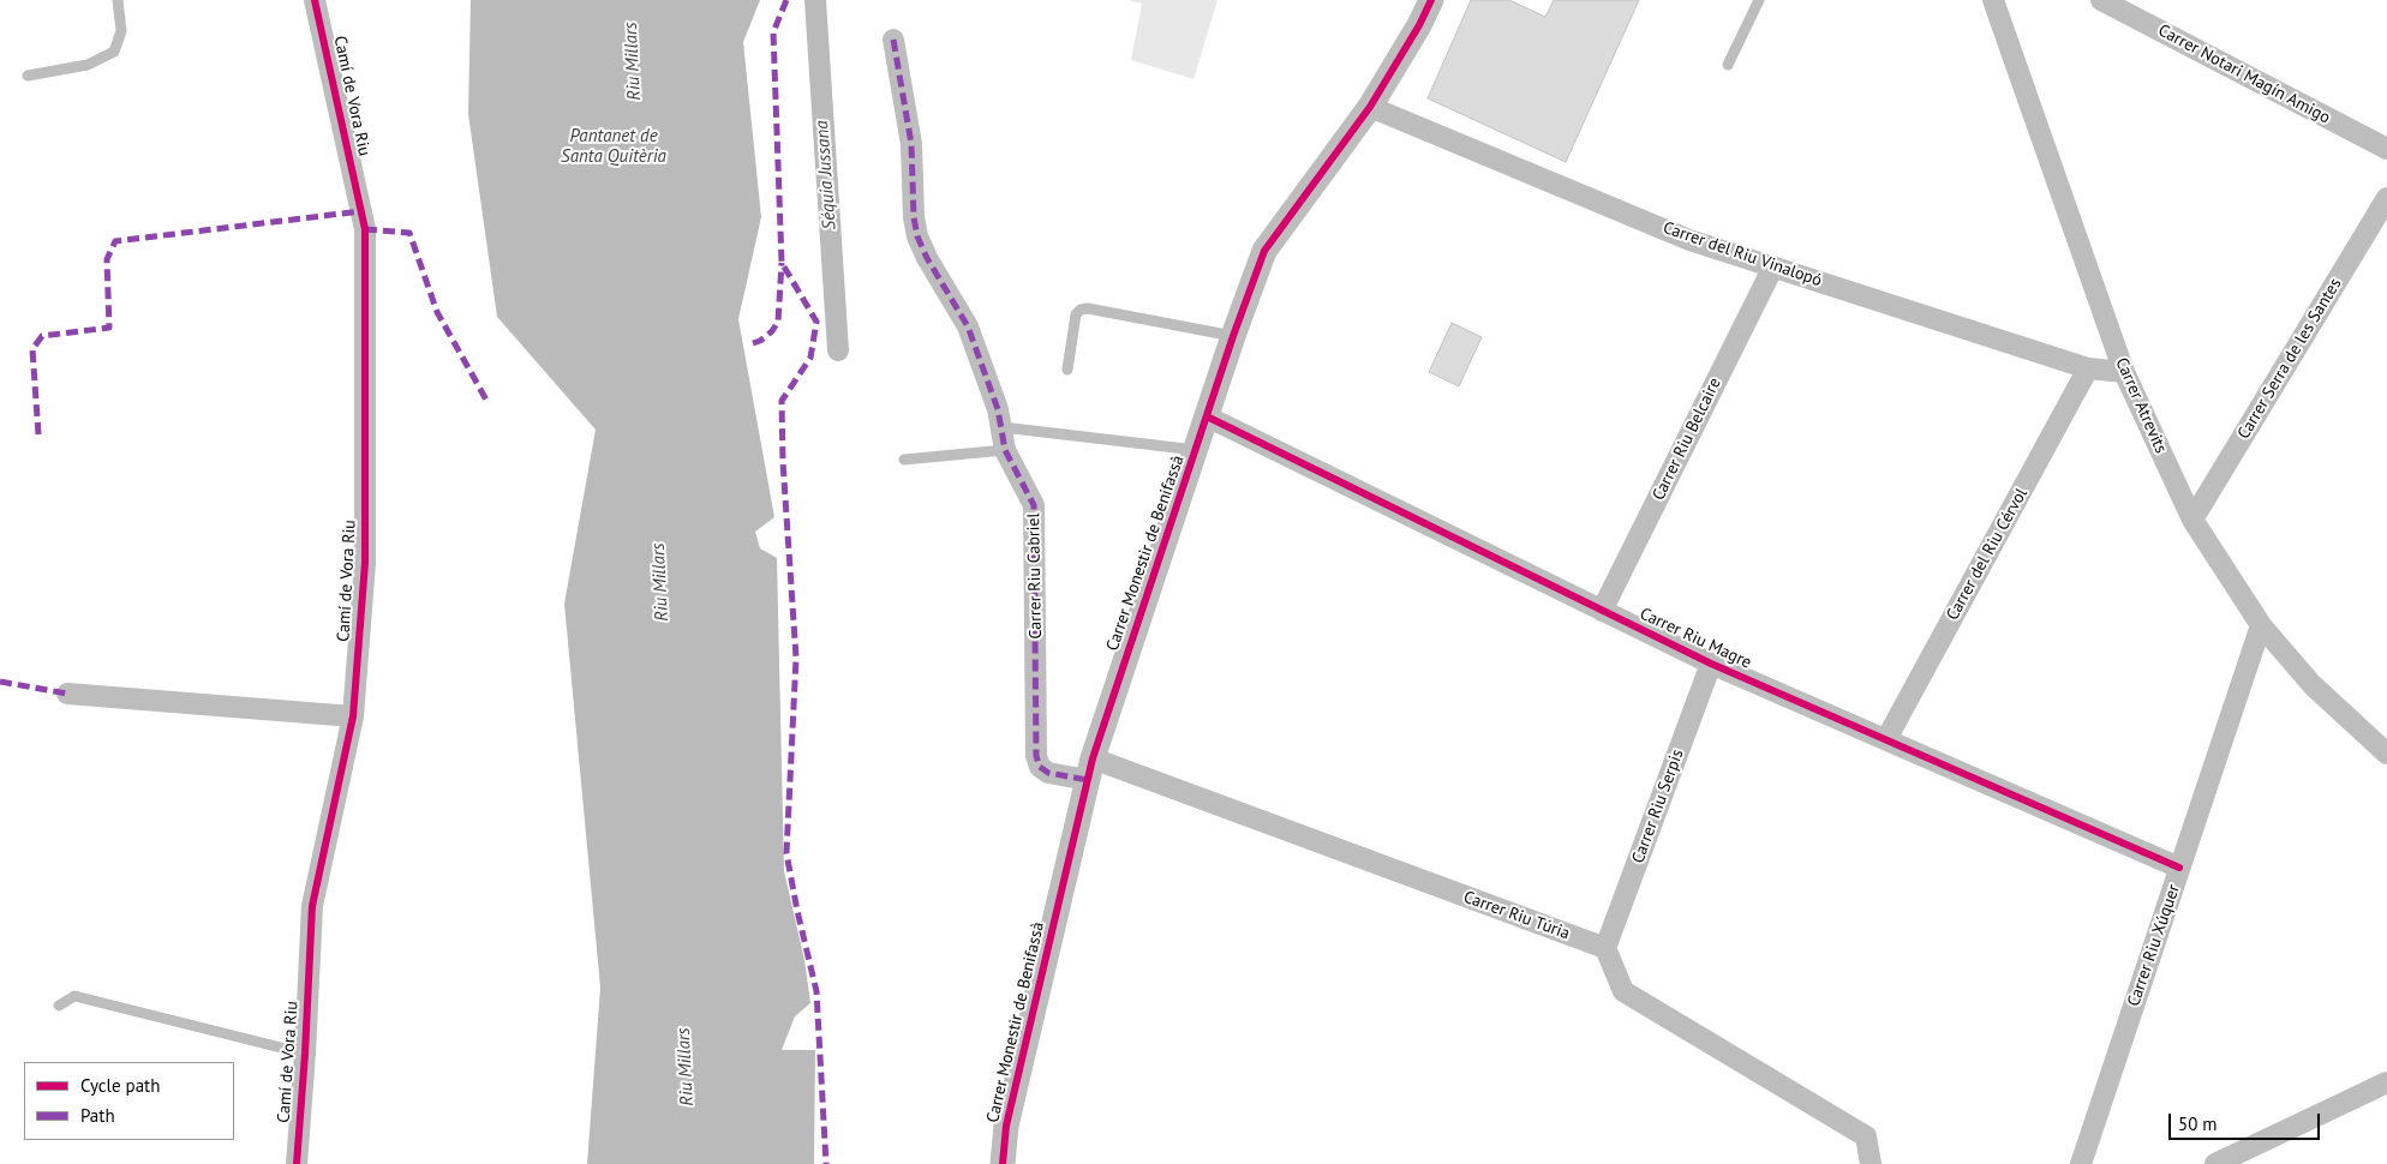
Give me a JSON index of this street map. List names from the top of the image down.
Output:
{
  "streets": {
    "street": [
      "Carrer Notari Magín Amigo",
      "Camí de Vora Riu",
      "Carrer del Riu Vinalopó",
      "Carrer Serra de les Santes",
      "Carrer Atrevits",
      "Carrer Riu Belcaire",
      "Carrer Monestir de Benifassà",
      "Carrer del Riu Cérvol",
      "Carrer Riu Cabriel",
      "Carrer Riu Magre",
      "Carrer Riu Serpis",
      "Carrer Riu Túria",
      "Carrer Riu Xúquer"
    ]
  },
  "crossings": [
    ["Carrer del Riu Vinalopó", "Carrer Atrevits"],
    ["Carrer del Riu Vinalopó", "Carrer Riu Belcaire"],
    ["Carrer del Riu Vinalopó", "Carrer Monestir de Benifassà"],
    ["Carrer del Riu Vinalopó", "Carrer del Riu Cérvol"],
    ["Carrer Serra de les Santes", "Carrer Atrevits"],
    ["Carrer Atrevits", "Carrer Riu Xúquer"],
    ["Carrer Riu Belcaire", "Carrer Riu Magre"],
    ["Carrer Monestir de Benifassà", "Carrer Riu Cabriel"],
    ["Carrer Monestir de Benifassà", "Carrer Riu Magre"],
    ["Carrer Monestir de Benifassà", "Carrer Riu Túria"],
    ["Carrer del Riu Cérvol", "Carrer Riu Magre"],
    ["Carrer Riu Cabriel", "Carrer Riu Túria"],
    ["Carrer Riu Magre", "Carrer Riu Serpis"],
    ["Carrer Riu Magre", "Carrer Riu Xúquer"],
    ["Carrer Riu Serpis", "Carrer Riu Túria"]
  ],
  "water": ["Riu Millars", "Pantanet de Santa Quitèria", "Séquia Jussana"],
  "legend": ["Cycle path", "Path"],
  "scale_bar": "50 m"
}
